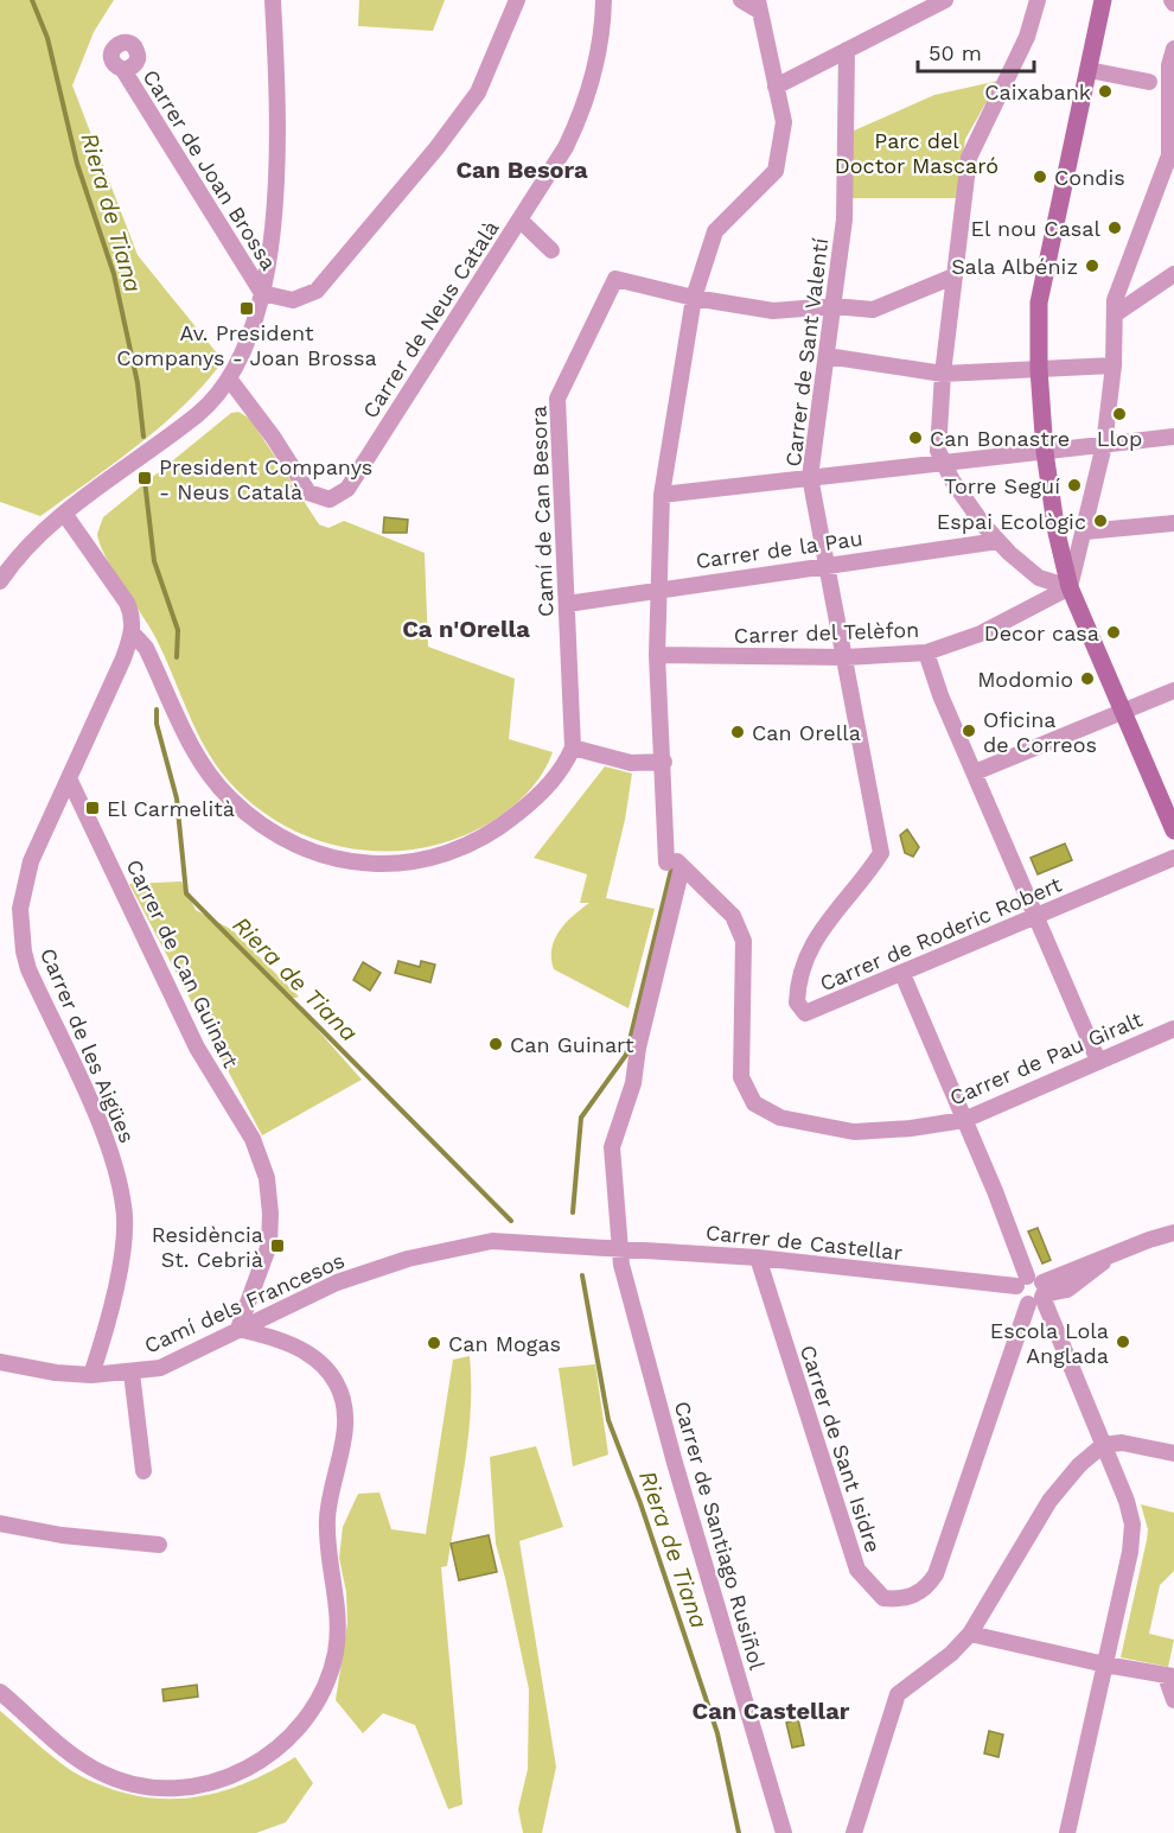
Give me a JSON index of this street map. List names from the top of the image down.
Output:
{
  "streets": {
    "street": [
      "Carrer de Joan Brossa",
      "Carrer de Neus Català",
      "Carrer de Sant Valentí",
      "Camí de Can Besora",
      "Carrer de la Pau",
      "Carrer del Telèfon",
      "Carrer de Roderic Robert",
      "Carrer de Can Guinart",
      "Carrer de les Aigües",
      "Carrer de Pau Giralt",
      "Carrer de Castellar",
      "Camí dels Francesos",
      "Carrer de Sant Isidre",
      "Carrer de Santiago Rusiñol"
    ]
  },
  "crossings": [
    ["Carrer de Sant Valentí", "Carrer de la Pau"],
    ["Carrer de Sant Valentí", "Carrer del Telèfon"],
    ["Carrer de Sant Valentí", "Carrer de Roderic Robert"],
    ["Camí de Can Besora", "Carrer de la Pau"],
    ["Camí de Can Besora", "Carrer de Santiago Rusiñol"],
    ["Carrer de la Pau", "Carrer de Santiago Rusiñol"],
    ["Carrer del Telèfon", "Carrer de Roderic Robert"],
    ["Carrer del Telèfon", "Carrer de Santiago Rusiñol"],
    ["Carrer de Can Guinart", "Carrer de les Aigües"],
    ["Carrer de Can Guinart", "Camí dels Francesos"],
    ["Carrer de les Aigües", "Camí dels Francesos"],
    ["Carrer de Pau Giralt", "Carrer de Santiago Rusiñol"],
    ["Carrer de Castellar", "Camí dels Francesos"],
    ["Carrer de Castellar", "Carrer de Sant Isidre"],
    ["Carrer de Castellar", "Carrer de Santiago Rusiñol"]
  ],
  "districts": ["Can Besora", "Ca n'Orella", "Can Castellar"],
  "water": ["Riera de Tiana"],
  "parks": ["Parc del Doctor Mascaró"],
  "places": {
    "other": [
      "Caixabank",
      "Condis",
      "El nou Casal",
      "Sala Albéniz",
      "Llop",
      "Can Bonastre",
      "Torre Seguí",
      "Espai Ecològic",
      "Decor casa",
      "Modomio",
      "Oficina de Correos",
      "Can Orella",
      "Can Guinart",
      "Escola Lola Anglada",
      "Can Mogas"
    ],
    "transit": [
      "Av. President Companys - Joan Brossa",
      "President Companys - Neus Català",
      "El Carmelità",
      "Residència St. Cebrià"
    ]
  },
  "scale_bar": "50 m"
}
